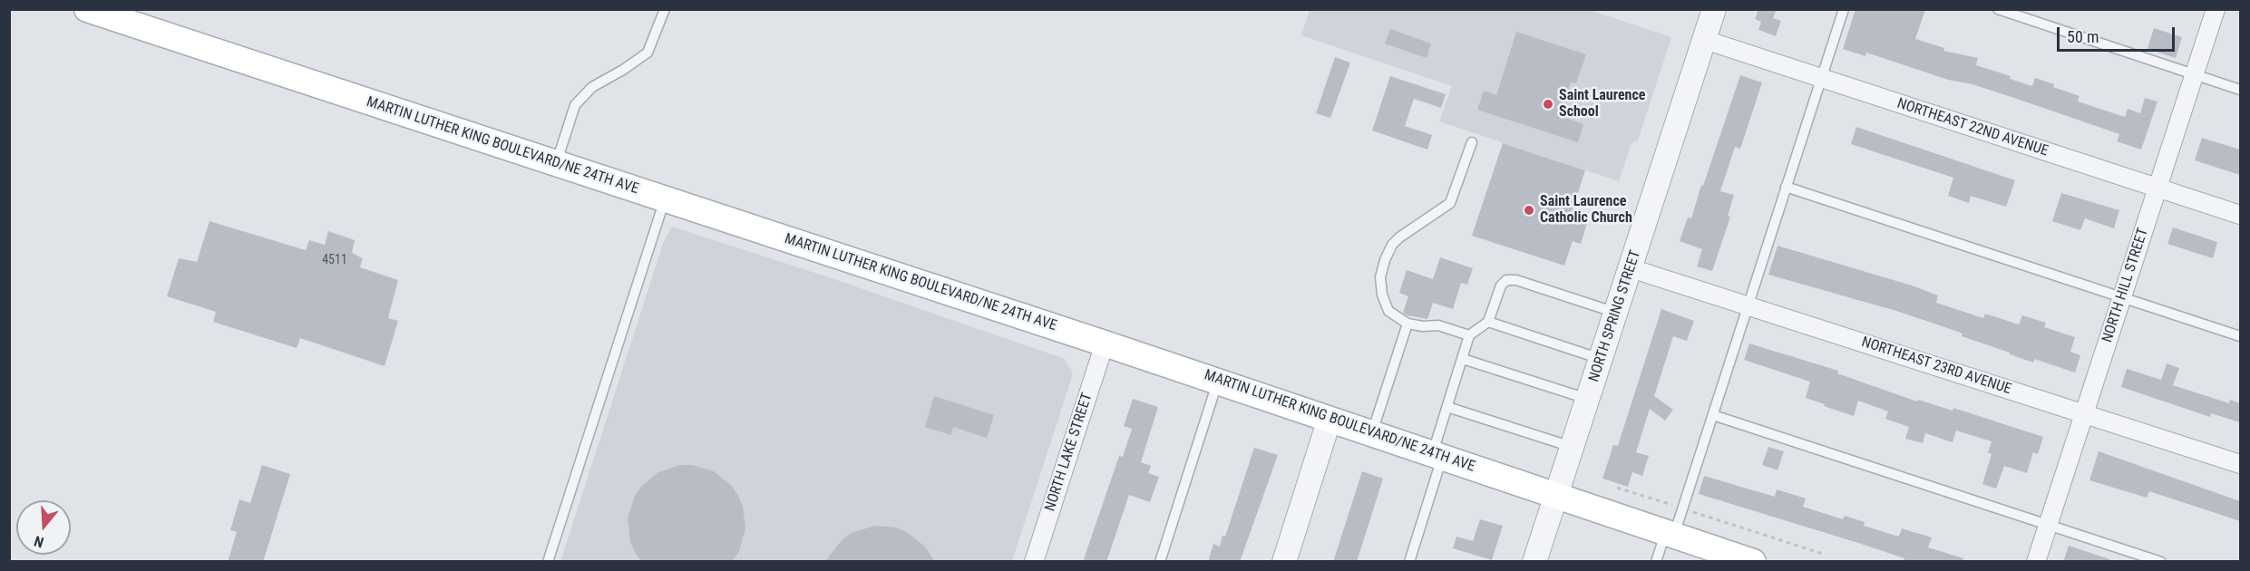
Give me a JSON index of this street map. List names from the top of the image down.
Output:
{
  "streets": {
    "main road": ["MARTIN LUTHER KING BOULEVARD/NE 24TH AVE"],
    "street": [
      "NORTHEAST 22ND AVENUE",
      "NORTH HILL STREET",
      "NORTH SPRING STREET",
      "NORTHEAST 23RD AVENUE",
      "NORTH LAKE STREET"
    ]
  },
  "crossings": [
    ["NORTHEAST 22ND AVENUE", "NORTH HILL STREET"],
    ["NORTHEAST 22ND AVENUE", "NORTH SPRING STREET"],
    ["MARTIN LUTHER KING BOULEVARD/NE 24TH AVE", "NORTH SPRING STREET"],
    ["MARTIN LUTHER KING BOULEVARD/NE 24TH AVE", "NORTH LAKE STREET"],
    ["NORTH HILL STREET", "NORTHEAST 23RD AVENUE"],
    ["NORTH SPRING STREET", "NORTHEAST 23RD AVENUE"]
  ],
  "places": ["Saint Laurence School", "Saint Laurence Catholic Church"],
  "house_numbers": ["4511"],
  "scale_bar": "50 m",
  "north": "bottom"
}
